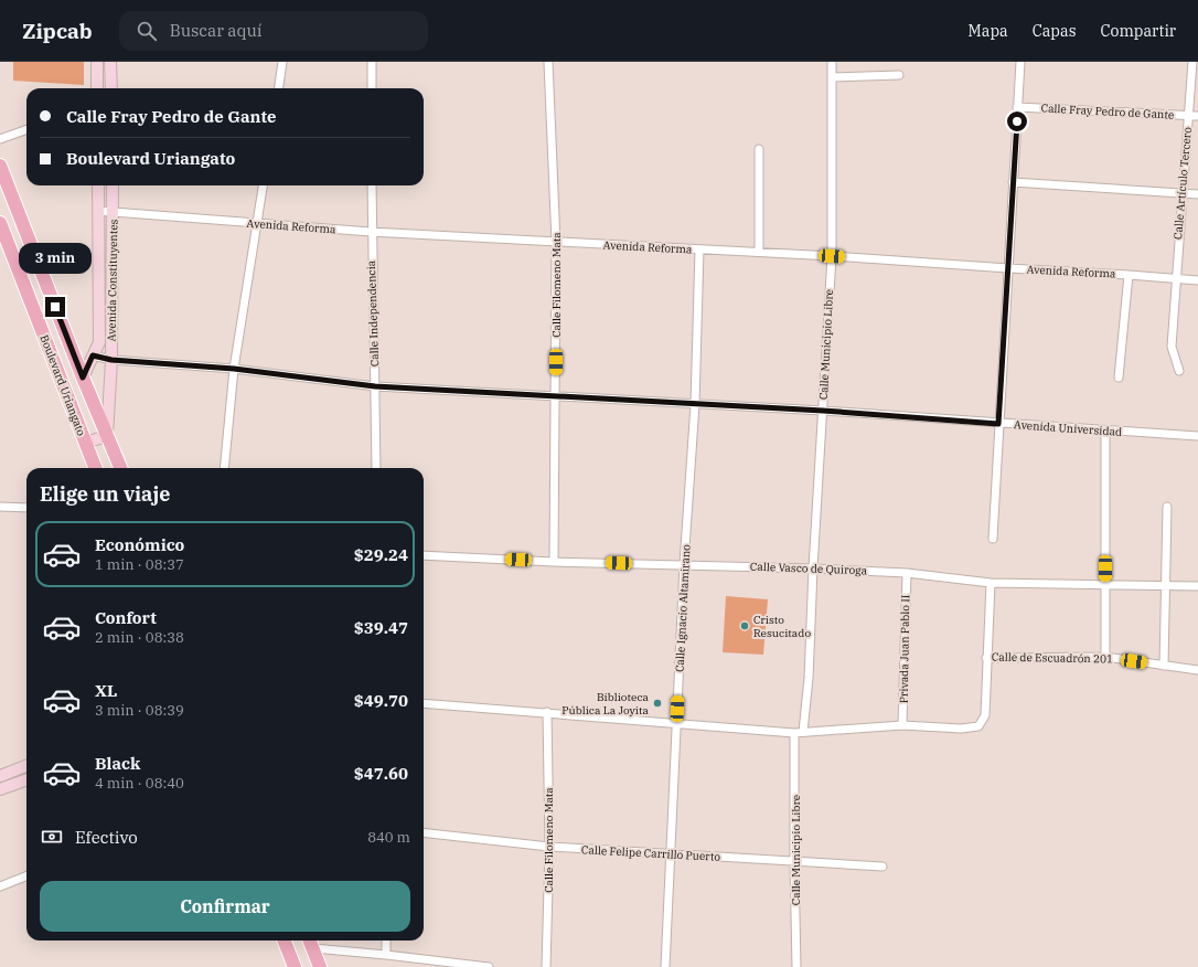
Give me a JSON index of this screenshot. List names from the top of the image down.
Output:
{
  "streets": {
    "main road": ["Boulevard Uriangato"],
    "street": [
      "Calle Fray Pedro de Gante",
      "Calle Artículo Tercero",
      "Avenida Reforma",
      "Avenida Constituyentes",
      "Calle Filomeno Mata",
      "Calle Independencia",
      "Calle Municipio Libre",
      "Avenida Universidad",
      "Calle Vasco de Quiroga",
      "Calle Ignacio Altamirano",
      "Privada Juan Pablo II",
      "Calle de Escuadrón 201",
      "Calle Felipe Carrillo Puerto"
    ]
  },
  "crossings": [
    ["Calle Fray Pedro de Gante", "Calle Artículo Tercero"],
    ["Calle Artículo Tercero", "Avenida Reforma"],
    ["Avenida Reforma", "Avenida Constituyentes"],
    ["Avenida Reforma", "Calle Filomeno Mata"],
    ["Avenida Reforma", "Calle Independencia"],
    ["Avenida Reforma", "Calle Municipio Libre"],
    ["Avenida Reforma", "Calle Ignacio Altamirano"],
    ["Avenida Constituyentes", "Boulevard Uriangato"],
    ["Avenida Constituyentes", "Avenida Universidad"],
    ["Calle Filomeno Mata", "Avenida Universidad"],
    ["Calle Filomeno Mata", "Calle Vasco de Quiroga"],
    ["Calle Filomeno Mata", "Calle Felipe Carrillo Puerto"],
    ["Calle Independencia", "Avenida Universidad"],
    ["Calle Municipio Libre", "Avenida Universidad"],
    ["Calle Municipio Libre", "Calle Vasco de Quiroga"],
    ["Calle Municipio Libre", "Calle Felipe Carrillo Puerto"],
    ["Avenida Universidad", "Calle Ignacio Altamirano"],
    ["Calle Vasco de Quiroga", "Calle Ignacio Altamirano"],
    ["Calle Vasco de Quiroga", "Privada Juan Pablo II"],
    ["Calle Ignacio Altamirano", "Calle Felipe Carrillo Puerto"]
  ],
  "places": ["Cristo Resucitado", "Biblioteca Pública La Joyita"],
  "page": {
    "header": "Zipcab",
    "search": "Buscar aquí",
    "nav": ["Mapa", "Capas", "Compartir"],
    "banner": ["Calle Fray Pedro de Gante", "Boulevard Uriangato"],
    "bubble": "3 min",
    "heading": "Elige un viaje",
    "list": [
      {
        "name": "Económico",
        "note": "1 min · 08:37",
        "value": "$29.24"
      },
      {
        "name": "Confort",
        "note": "2 min · 08:38",
        "value": "$39.47"
      },
      {
        "name": "XL",
        "note": "3 min · 08:39",
        "value": "$49.70"
      },
      {
        "name": "Black",
        "note": "4 min · 08:40",
        "value": "$47.60"
      }
    ],
    "pay": ["Efectivo", "840 m"],
    "buttons": "Confirmar"
  }
}
